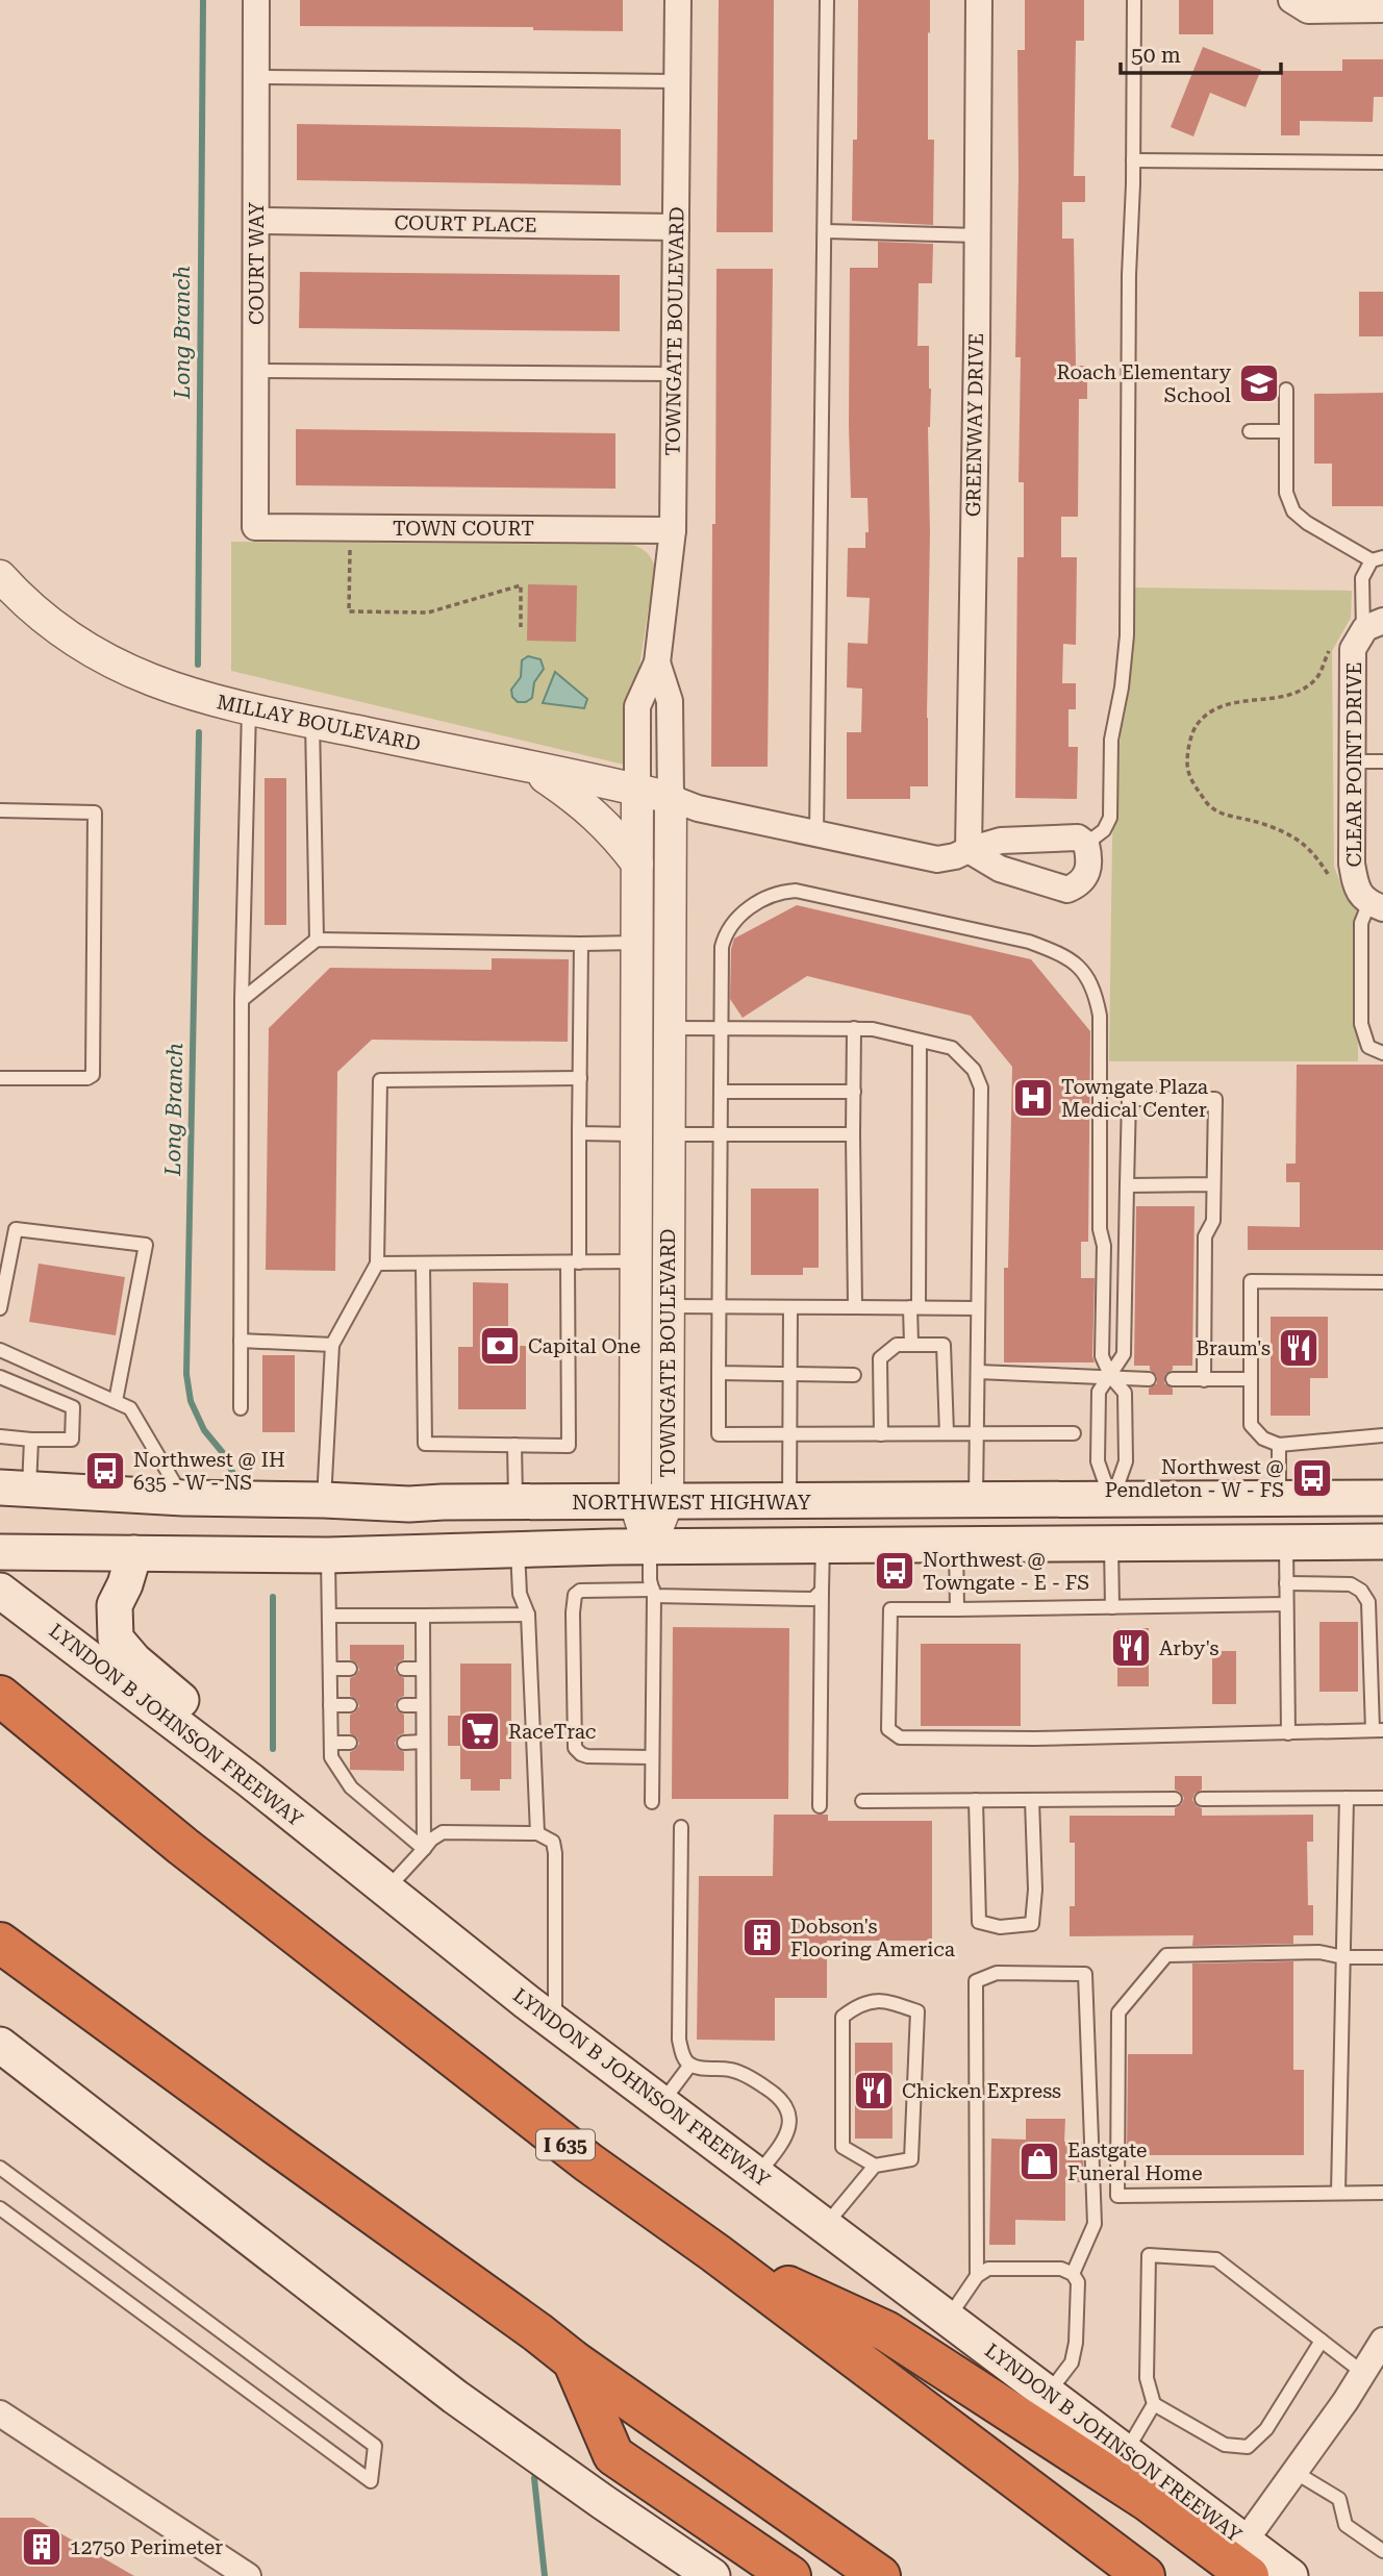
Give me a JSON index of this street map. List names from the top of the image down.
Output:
{
  "streets": {
    "highway": ["I 635"],
    "main road": ["NORTHWEST HIGHWAY", "LYNDON B JOHNSON FREEWAY"],
    "street": [
      "COURT PLACE",
      "COURT WAY",
      "TOWNGATE BOULEVARD",
      "GREENWAY DRIVE",
      "TOWN COURT",
      "MILLAY BOULEVARD",
      "CLEAR POINT DRIVE"
    ]
  },
  "crossings": [
    ["COURT PLACE", "COURT WAY"],
    ["COURT PLACE", "TOWNGATE BOULEVARD"],
    ["COURT WAY", "TOWN COURT"],
    ["TOWNGATE BOULEVARD", "TOWN COURT"],
    ["TOWNGATE BOULEVARD", "MILLAY BOULEVARD"],
    ["TOWNGATE BOULEVARD", "NORTHWEST HIGHWAY"]
  ],
  "water": ["Long Branch"],
  "places": {
    "school or university": ["Roach Elementary School"],
    "hospital": ["Towngate Plaza Medical Center"],
    "bank": ["Capital One"],
    "restaurant": ["Braum's", "Arby's", "Chicken Express"],
    "bus stop": ["Northwest @ IH 635 - W - NS", "Northwest @ Pendleton - W - FS", "Northwest @ Towngate - E - FS"],
    "supermarket": ["RaceTrac"],
    "building": ["Dobson's Flooring America", "12750 Perimeter"],
    "shop": ["Eastgate Funeral Home"]
  },
  "scale_bar": "50 m"
}
